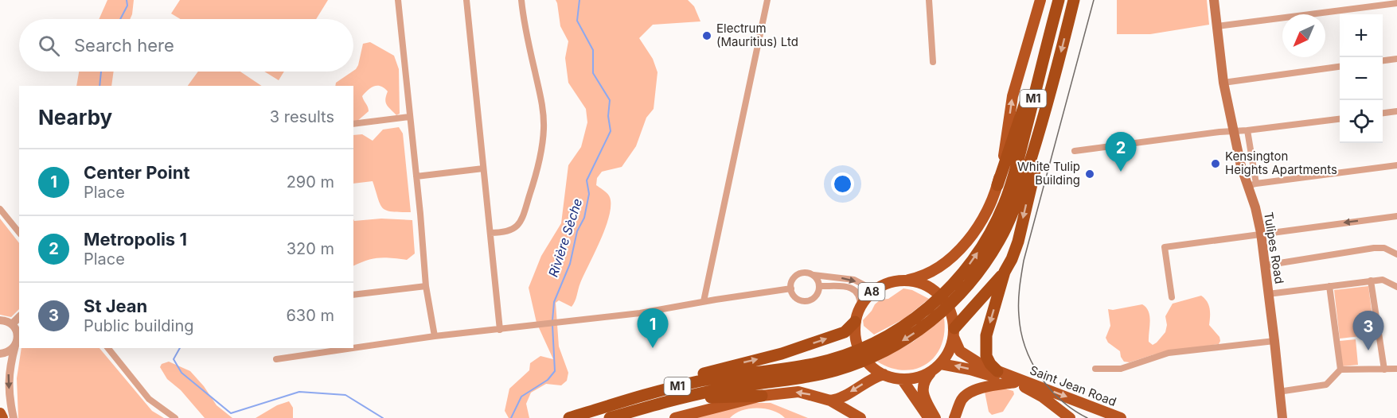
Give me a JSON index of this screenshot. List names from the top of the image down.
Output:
{
  "streets": {
    "highway": ["M1"],
    "main road": ["Tulipes Road", "A8", "Saint Jean Road"]
  },
  "crossings": [
    ["A8", "Saint Jean Road"]
  ],
  "water": ["Rivière Sèche"],
  "places": ["Electrum (Mauritius) Ltd", "Kensington Heights Apartments", "White Tulip Building"],
  "north": "bottom left",
  "page": {
    "map_buttons": ["+", "−"],
    "search": "Search here",
    "heading": ["Nearby", "3 results"],
    "pins": ["2", "1", "3"],
    "list": [
      {
        "mark": "1",
        "name": "Center Point",
        "note": "Place",
        "value": "290 m"
      },
      {
        "mark": "2",
        "name": "Metropolis 1",
        "note": "Place",
        "value": "320 m"
      },
      {
        "mark": "3",
        "name": "St Jean",
        "note": "Public building",
        "value": "630 m"
      }
    ]
  }
}
